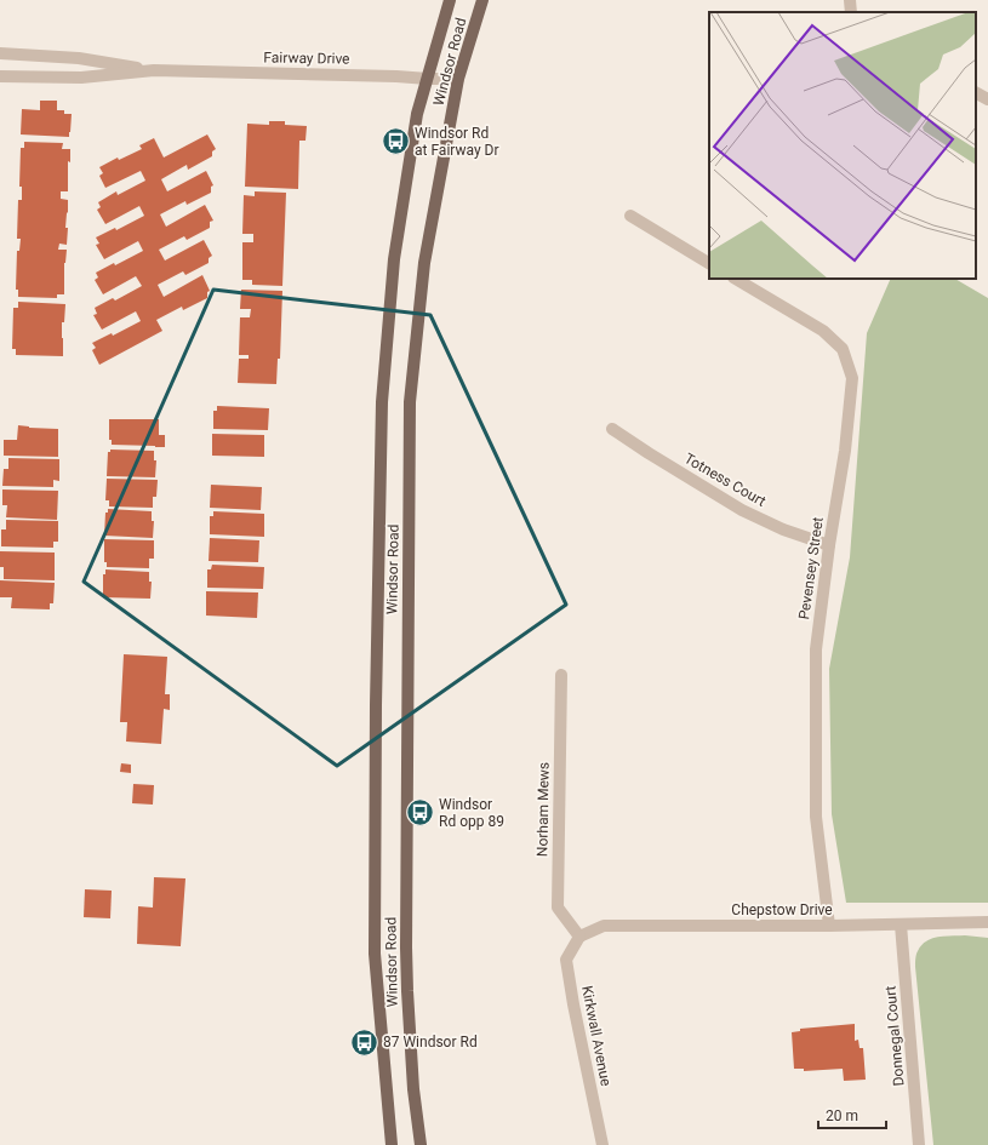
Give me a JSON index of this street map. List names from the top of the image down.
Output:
{
  "streets": {
    "main road": ["Windsor Road"],
    "street": [
      "Fairway Drive",
      "Totness Court",
      "Pevensey Street",
      "Norham Mews",
      "Chepstow Drive",
      "Kirkwall Avenue",
      "Donnegal Court"
    ]
  },
  "crossings": [
    ["Fairway Drive", "Windsor Road"],
    ["Totness Court", "Pevensey Street"],
    ["Pevensey Street", "Chepstow Drive"],
    ["Norham Mews", "Chepstow Drive"],
    ["Norham Mews", "Kirkwall Avenue"],
    ["Chepstow Drive", "Kirkwall Avenue"],
    ["Chepstow Drive", "Donnegal Court"]
  ],
  "places": {
    "bus stop": ["Windsor Rd at Fairway Dr", "Windsor Rd opp 89", "87 Windsor Rd"]
  },
  "scale_bar": "20 m"
}
